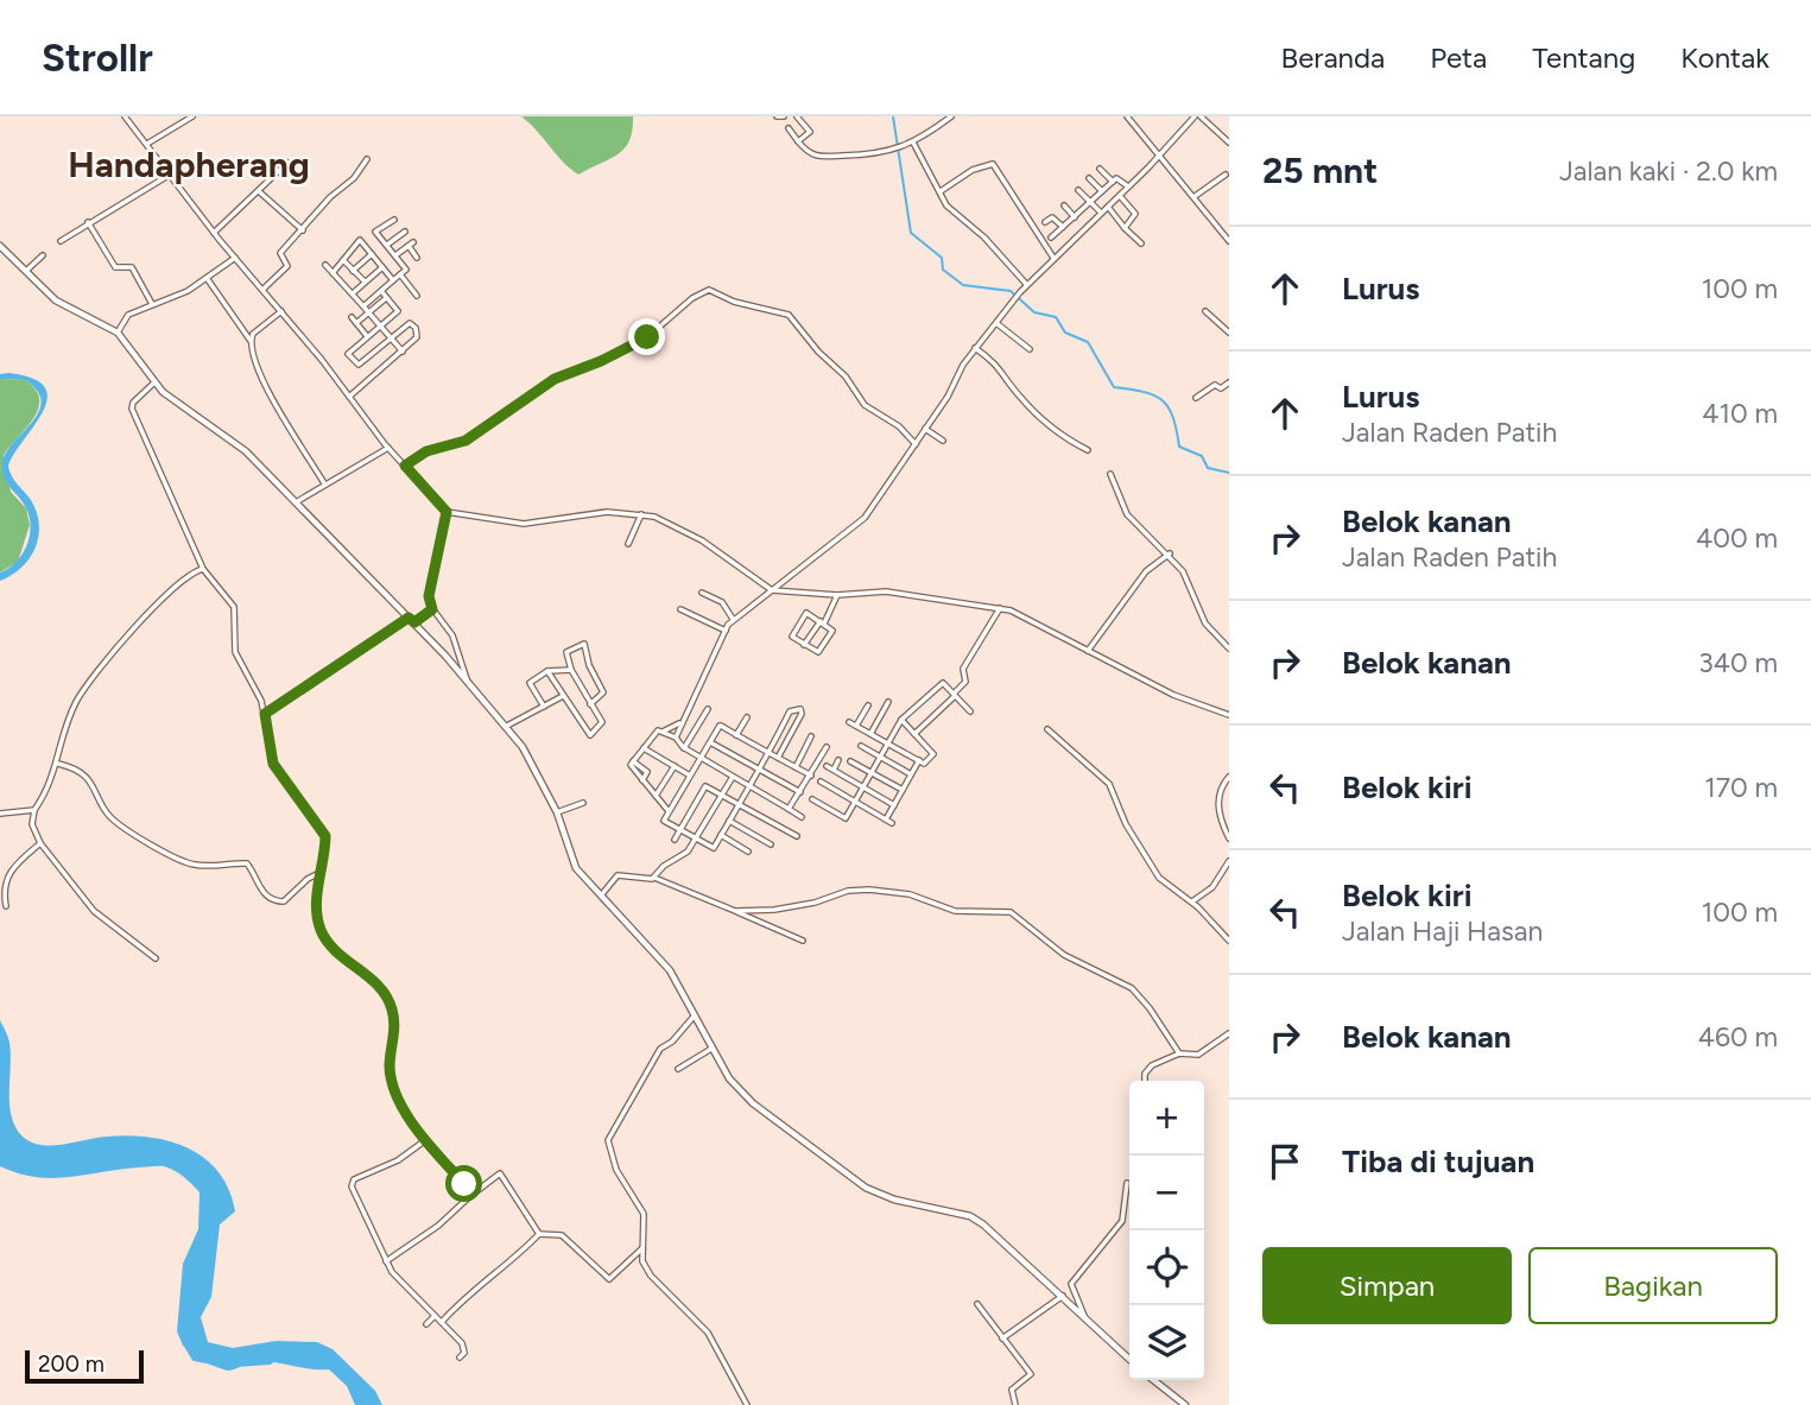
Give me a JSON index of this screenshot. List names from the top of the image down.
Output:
{
  "districts": ["Handapherang"],
  "scale_bar": "200 m",
  "page": {
    "header": "Strollr",
    "nav": [
      "Beranda",
      "Peta",
      "Tentang",
      "Kontak"
    ],
    "heading": ["25 mnt", "Jalan kaki · 2.0 km"],
    "list": [
      ["Lurus", "100 m"],
      ["Lurus", "Jalan Raden Patih", "410 m"],
      ["Belok kanan", "Jalan Raden Patih", "400 m"],
      ["Belok kanan", "340 m"],
      ["Belok kiri", "170 m"],
      ["Belok kiri", "Jalan Haji Hasan", "100 m"],
      ["Belok kanan", "460 m"],
      "Tiba di tujuan"
    ],
    "map_buttons": ["+", "−"],
    "buttons": ["Simpan", "Bagikan"],
    "scale": "200 m"
  }
}
